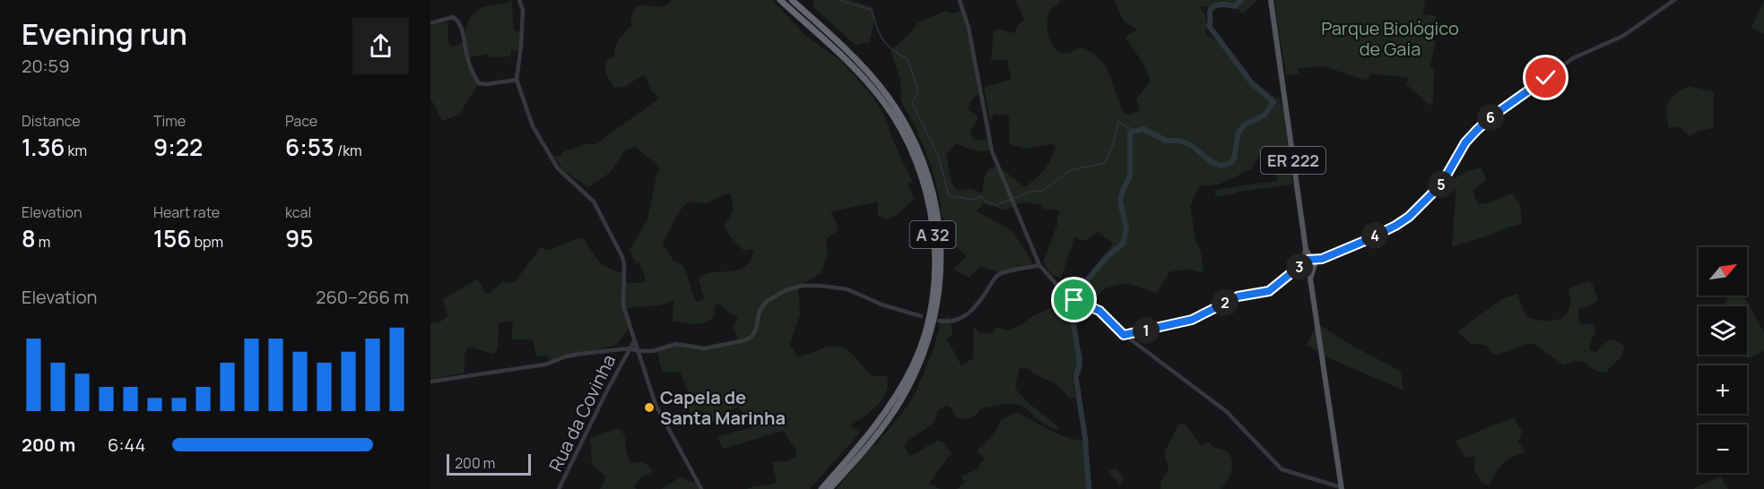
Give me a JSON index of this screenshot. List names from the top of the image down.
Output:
{
  "streets": {
    "highway": ["A 32"],
    "main road": ["ER 222"],
    "street": ["Rua da Covinha"]
  },
  "parks": ["Parque Biológico de Gaia"],
  "places": ["Capela de Santa Marinha"],
  "scale_bar": "200 m",
  "north": "top right",
  "page": {
    "heading": ["Evening run", "20:59"],
    "stats": [
      ["Distance", "1.36 km"],
      ["Time", "9:22"],
      ["Pace", "6:53 /km"],
      ["Elevation", "8 m"],
      ["Heart rate", "156 bpm"],
      ["kcal", "95"]
    ],
    "pins": [
      "6",
      "5",
      "4",
      "3",
      "2",
      "1"
    ],
    "map_buttons": ["+", "−"],
    "chart": ["Elevation", "260–266 m"],
    "list": [
      {
        "name": "200 m",
        "note": "6:44"
      }
    ],
    "scale": "200 m"
  }
}
